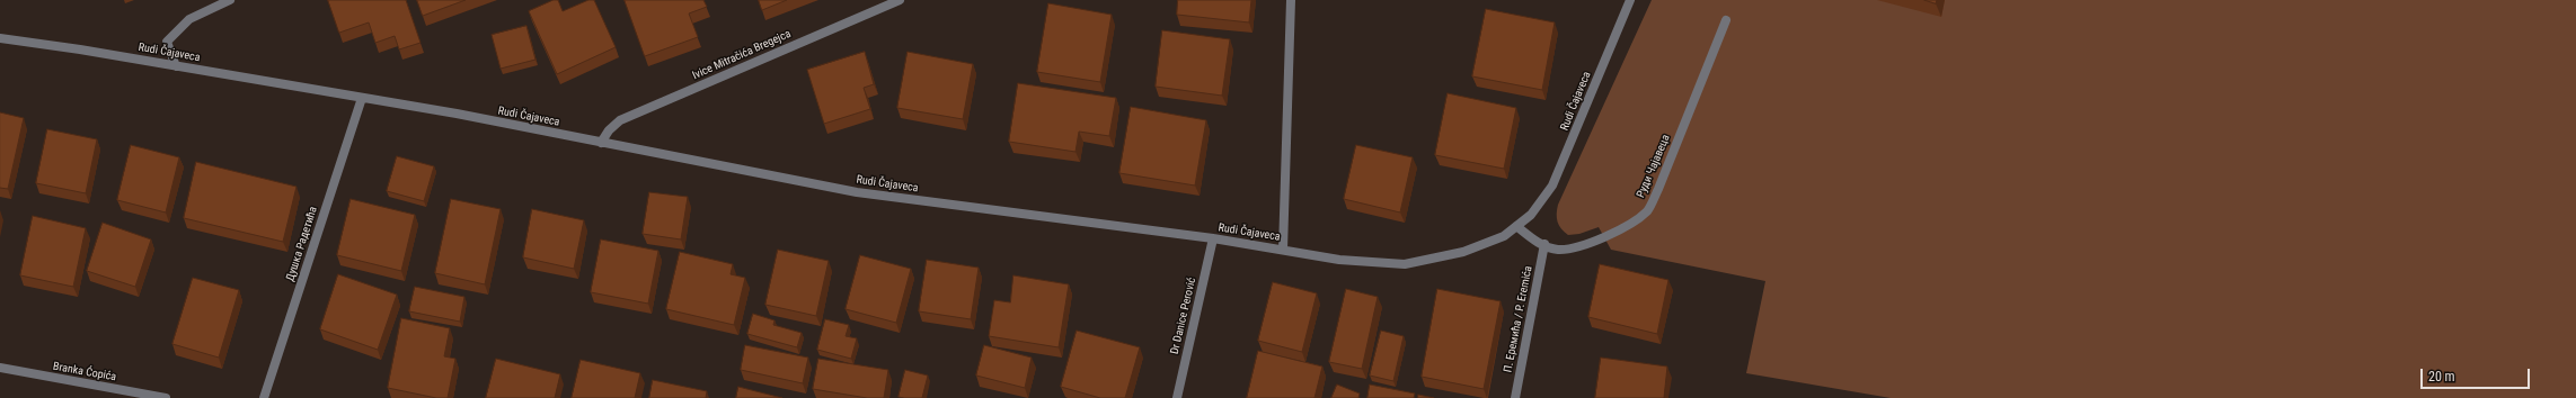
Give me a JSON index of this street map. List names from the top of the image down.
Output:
{
  "streets": {
    "street": [
      "Rudi Čajaveca",
      "Ivice Mitračića Bregejca",
      "Руди Чајавеца",
      "Душка Радетића",
      "Dr Danice Perović",
      "П. Еремића / P. Eremića",
      "Branka Ćopića"
    ]
  },
  "crossings": [
    ["Rudi Čajaveca", "Ivice Mitračića Bregejca"],
    ["Rudi Čajaveca", "Руди Чајавеца"],
    ["Rudi Čajaveca", "Душка Радетића"],
    ["Rudi Čajaveca", "Dr Danice Perović"],
    ["Руди Чајавеца", "П. Еремића / P. Eremića"]
  ],
  "scale_bar": "20 m"
}
